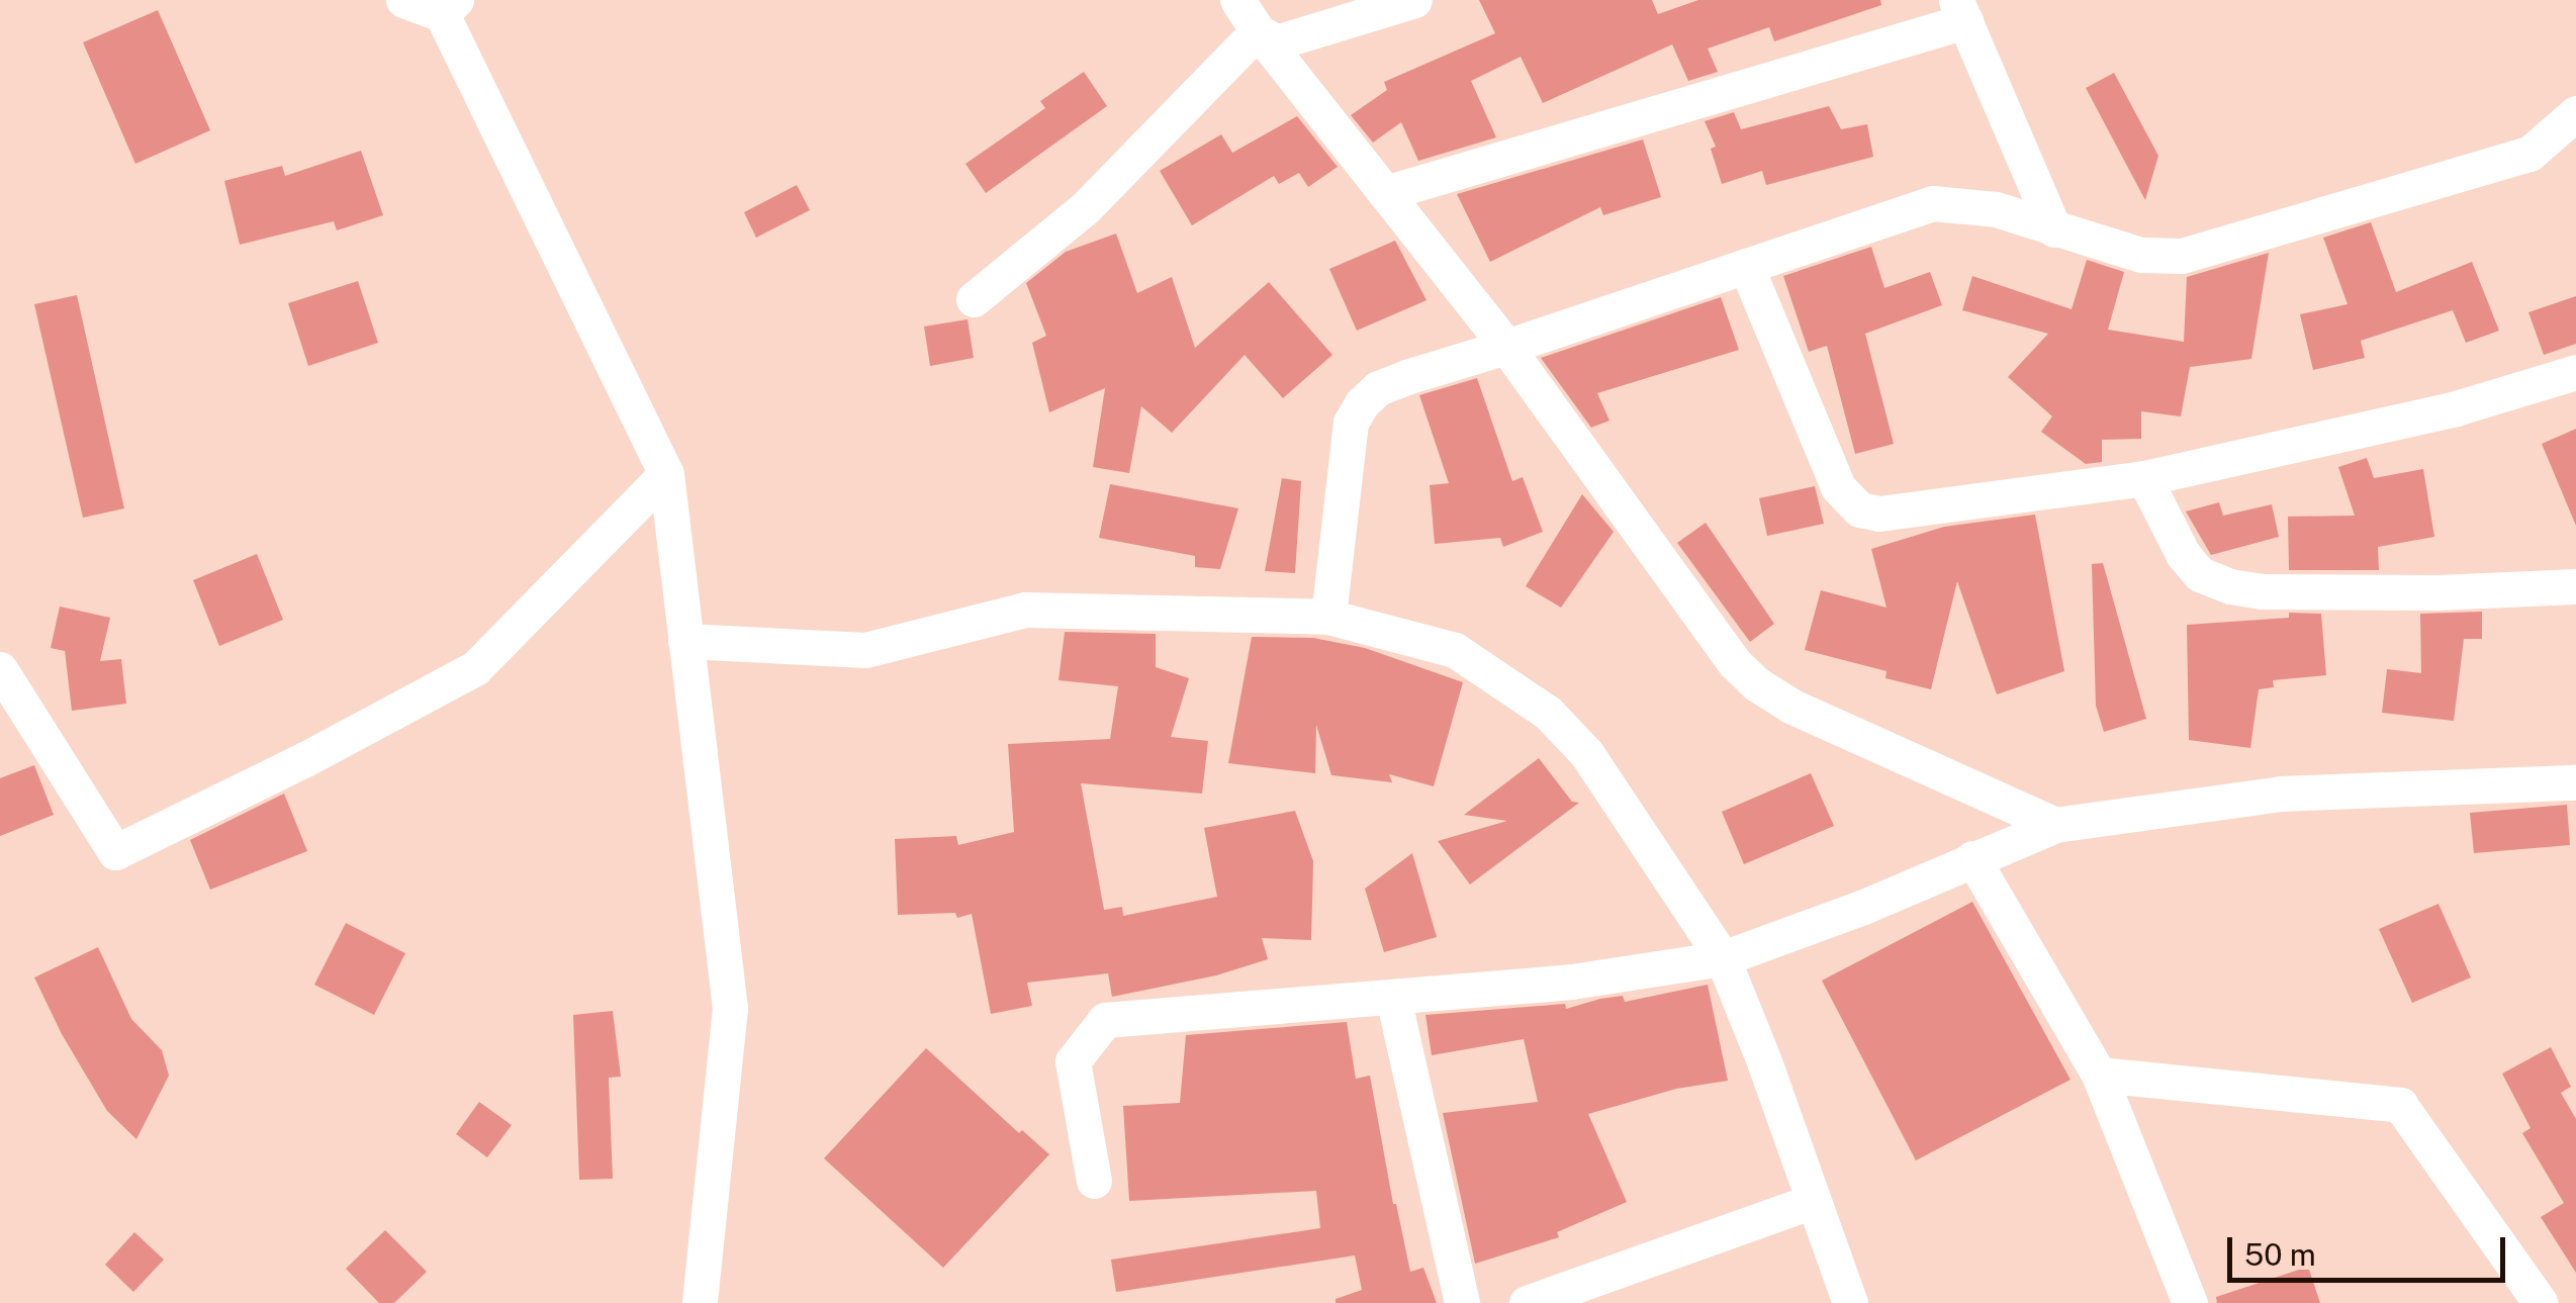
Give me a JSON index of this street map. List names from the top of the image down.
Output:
{
  "scale_bar": "50 m"
}
